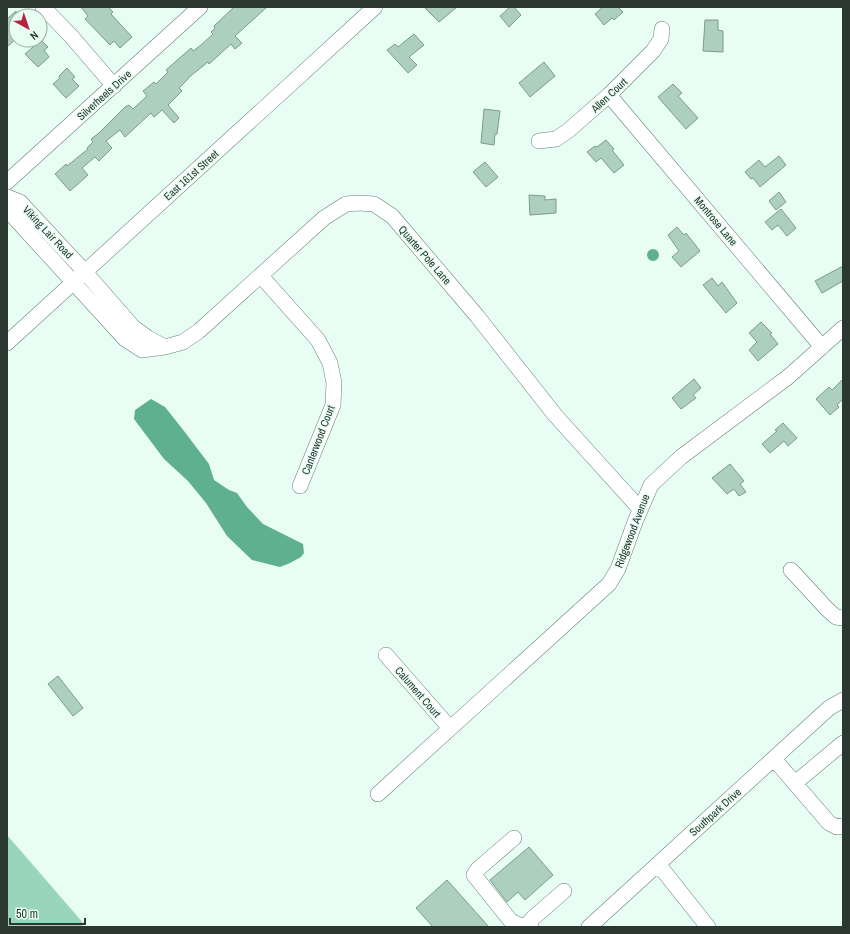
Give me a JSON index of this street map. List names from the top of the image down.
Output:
{
  "streets": {
    "street": [
      "Silverheels Drive",
      "Allen Court",
      "East 161st Street",
      "Montrose Lane",
      "Viking Lair Road",
      "Quarter Pole Lane",
      "Canterwood Court",
      "Ridgewood Avenue",
      "Calument Court",
      "Southpark Drive"
    ]
  },
  "crossings": [
    ["Allen Court", "Montrose Lane"],
    ["East 161st Street", "Viking Lair Road"],
    ["East 161st Street", "Quarter Pole Lane"],
    ["Montrose Lane", "Ridgewood Avenue"],
    ["Quarter Pole Lane", "Canterwood Court"],
    ["Quarter Pole Lane", "Ridgewood Avenue"],
    ["Ridgewood Avenue", "Calument Court"]
  ],
  "scale_bar": "50 m",
  "north": "bottom right"
}
